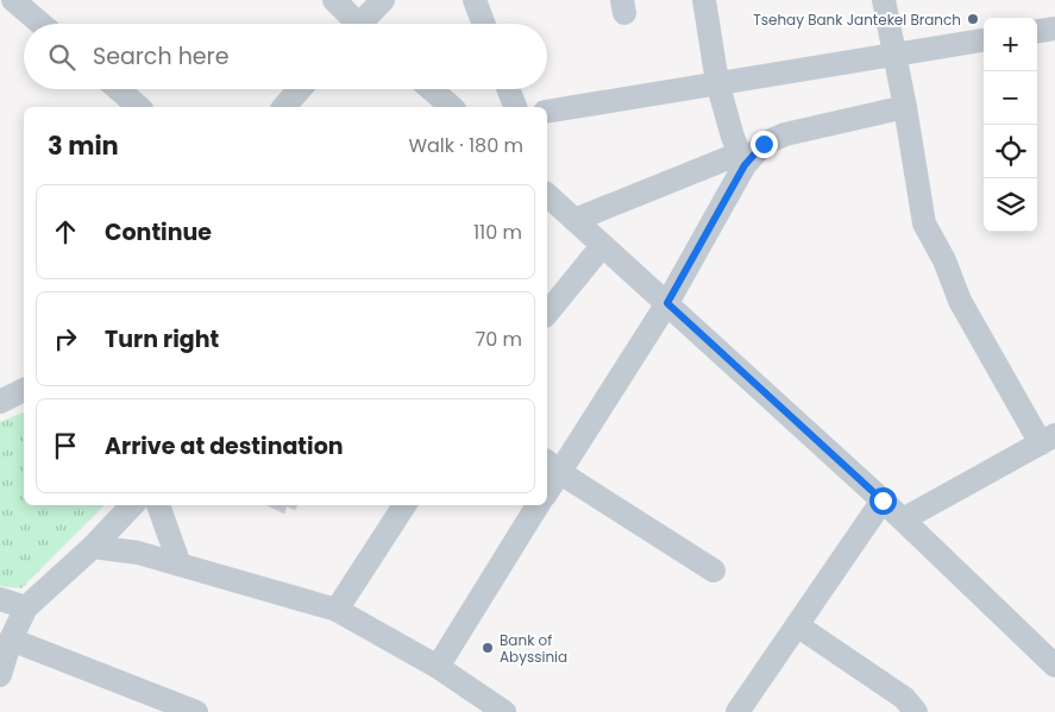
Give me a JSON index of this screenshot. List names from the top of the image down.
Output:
{
  "places": ["Tsehay Bank Jantekel Branch", "Bank of Abyssinia"],
  "page": {
    "map_buttons": ["+", "−"],
    "search": "Search here",
    "heading": ["3 min", "Walk · 180 m"],
    "list": [
      ["Continue", "110 m"],
      ["Turn right", "70 m"],
      "Arrive at destination"
    ]
  }
}
